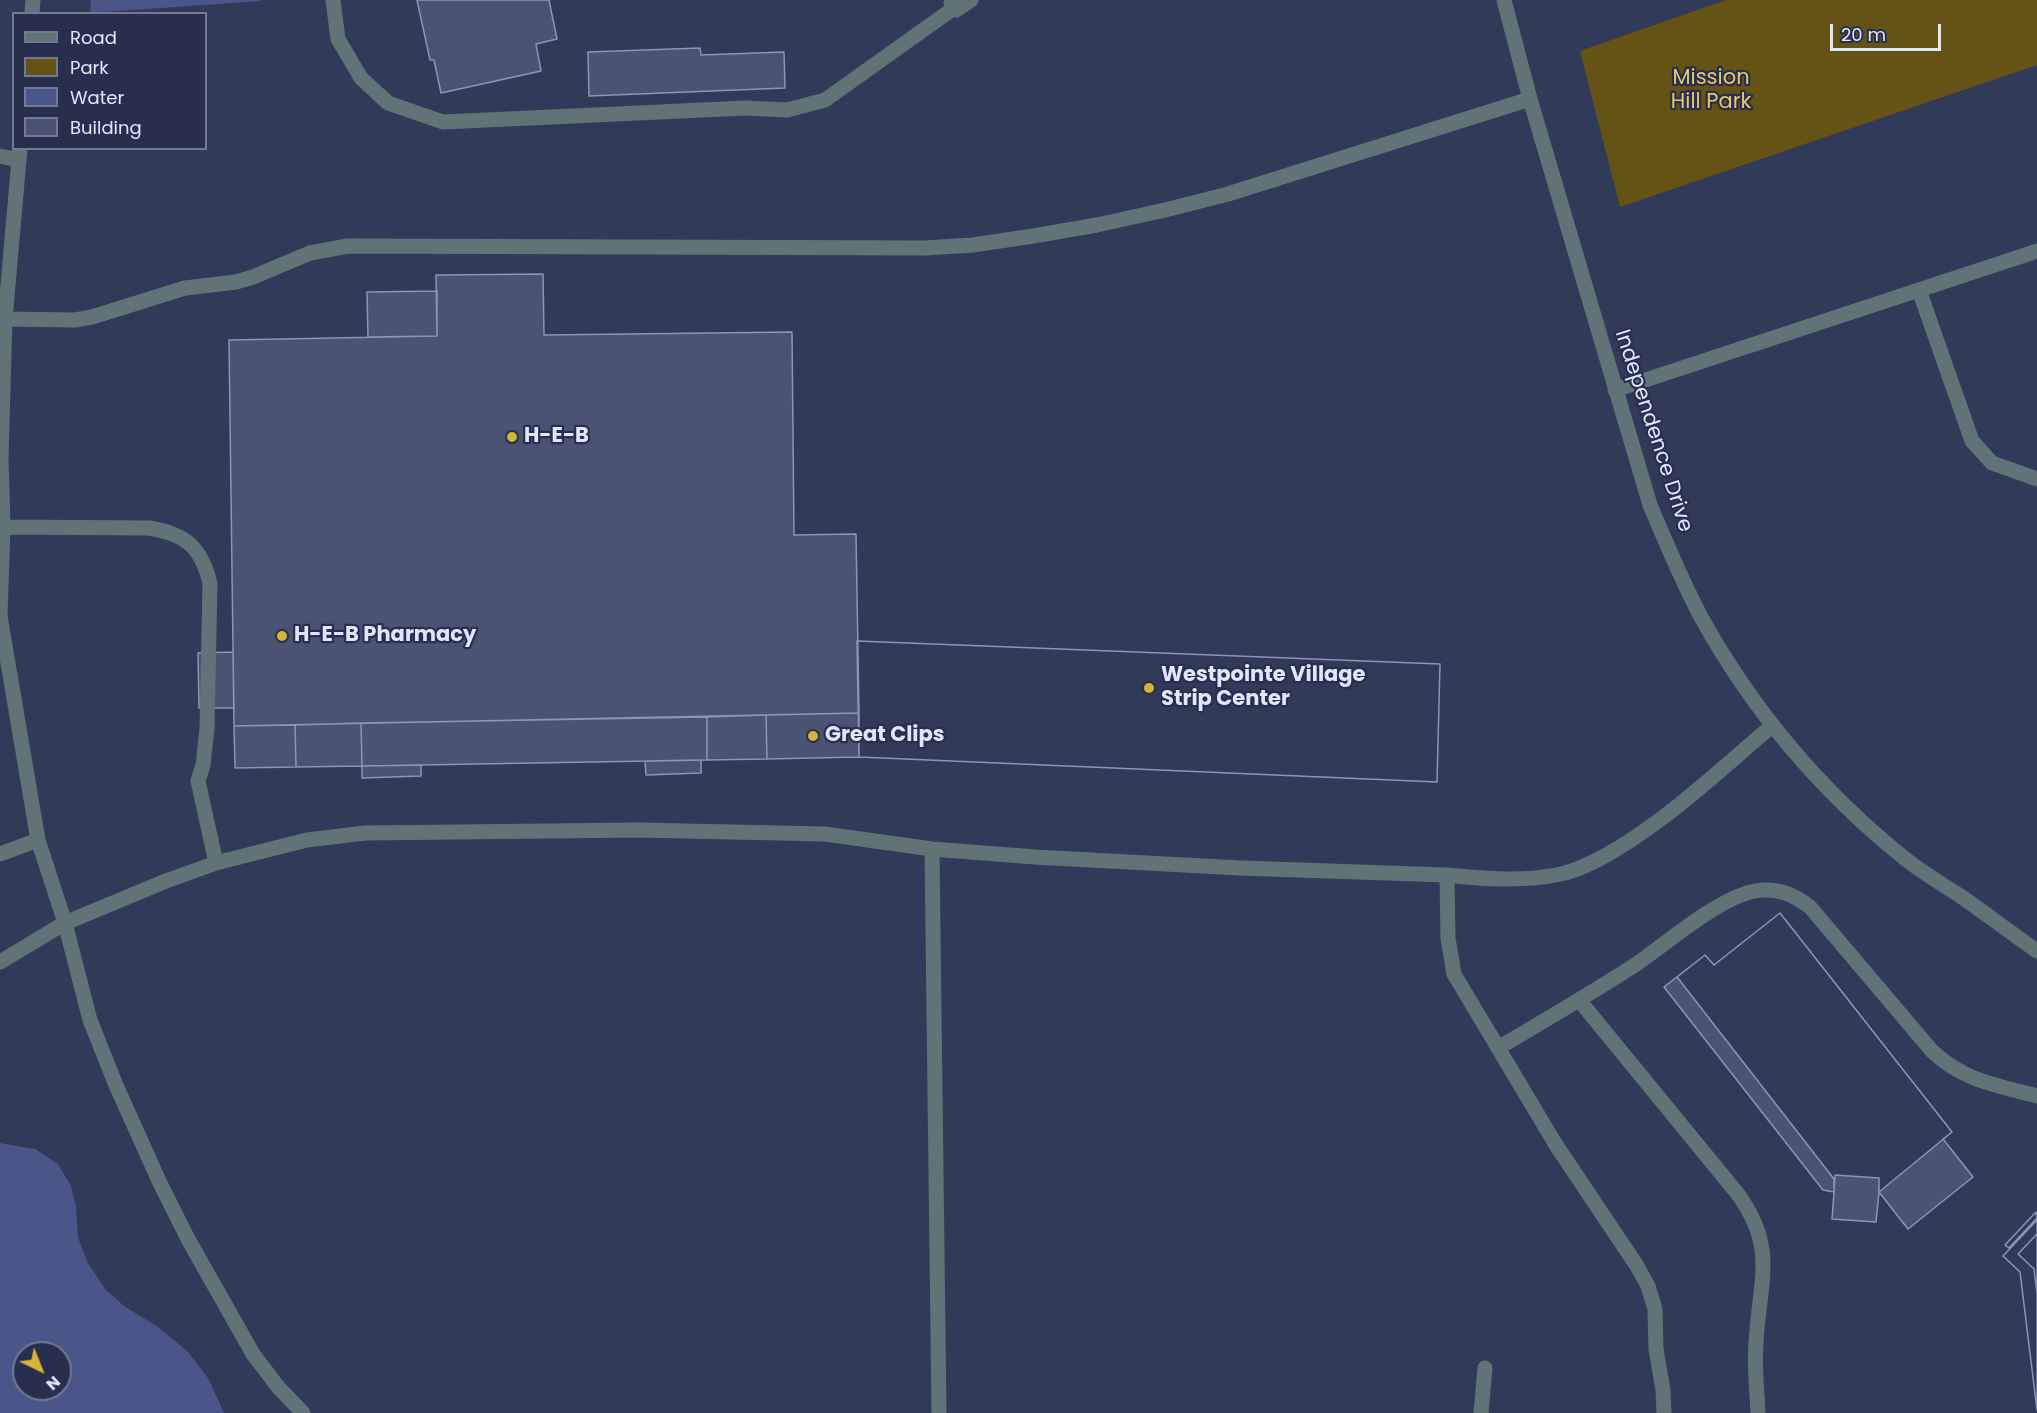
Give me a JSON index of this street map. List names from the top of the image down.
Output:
{
  "streets": {
    "street": ["Independence Drive"]
  },
  "parks": ["Mission Hill Park"],
  "places": [
    "H-E-B",
    "H-E-B Pharmacy",
    "Westpointe Village Strip Center",
    "Great Clips"
  ],
  "legend": [
    "Road",
    "Park",
    "Water",
    "Building"
  ],
  "scale_bar": "20 m",
  "north": "bottom right"
}
